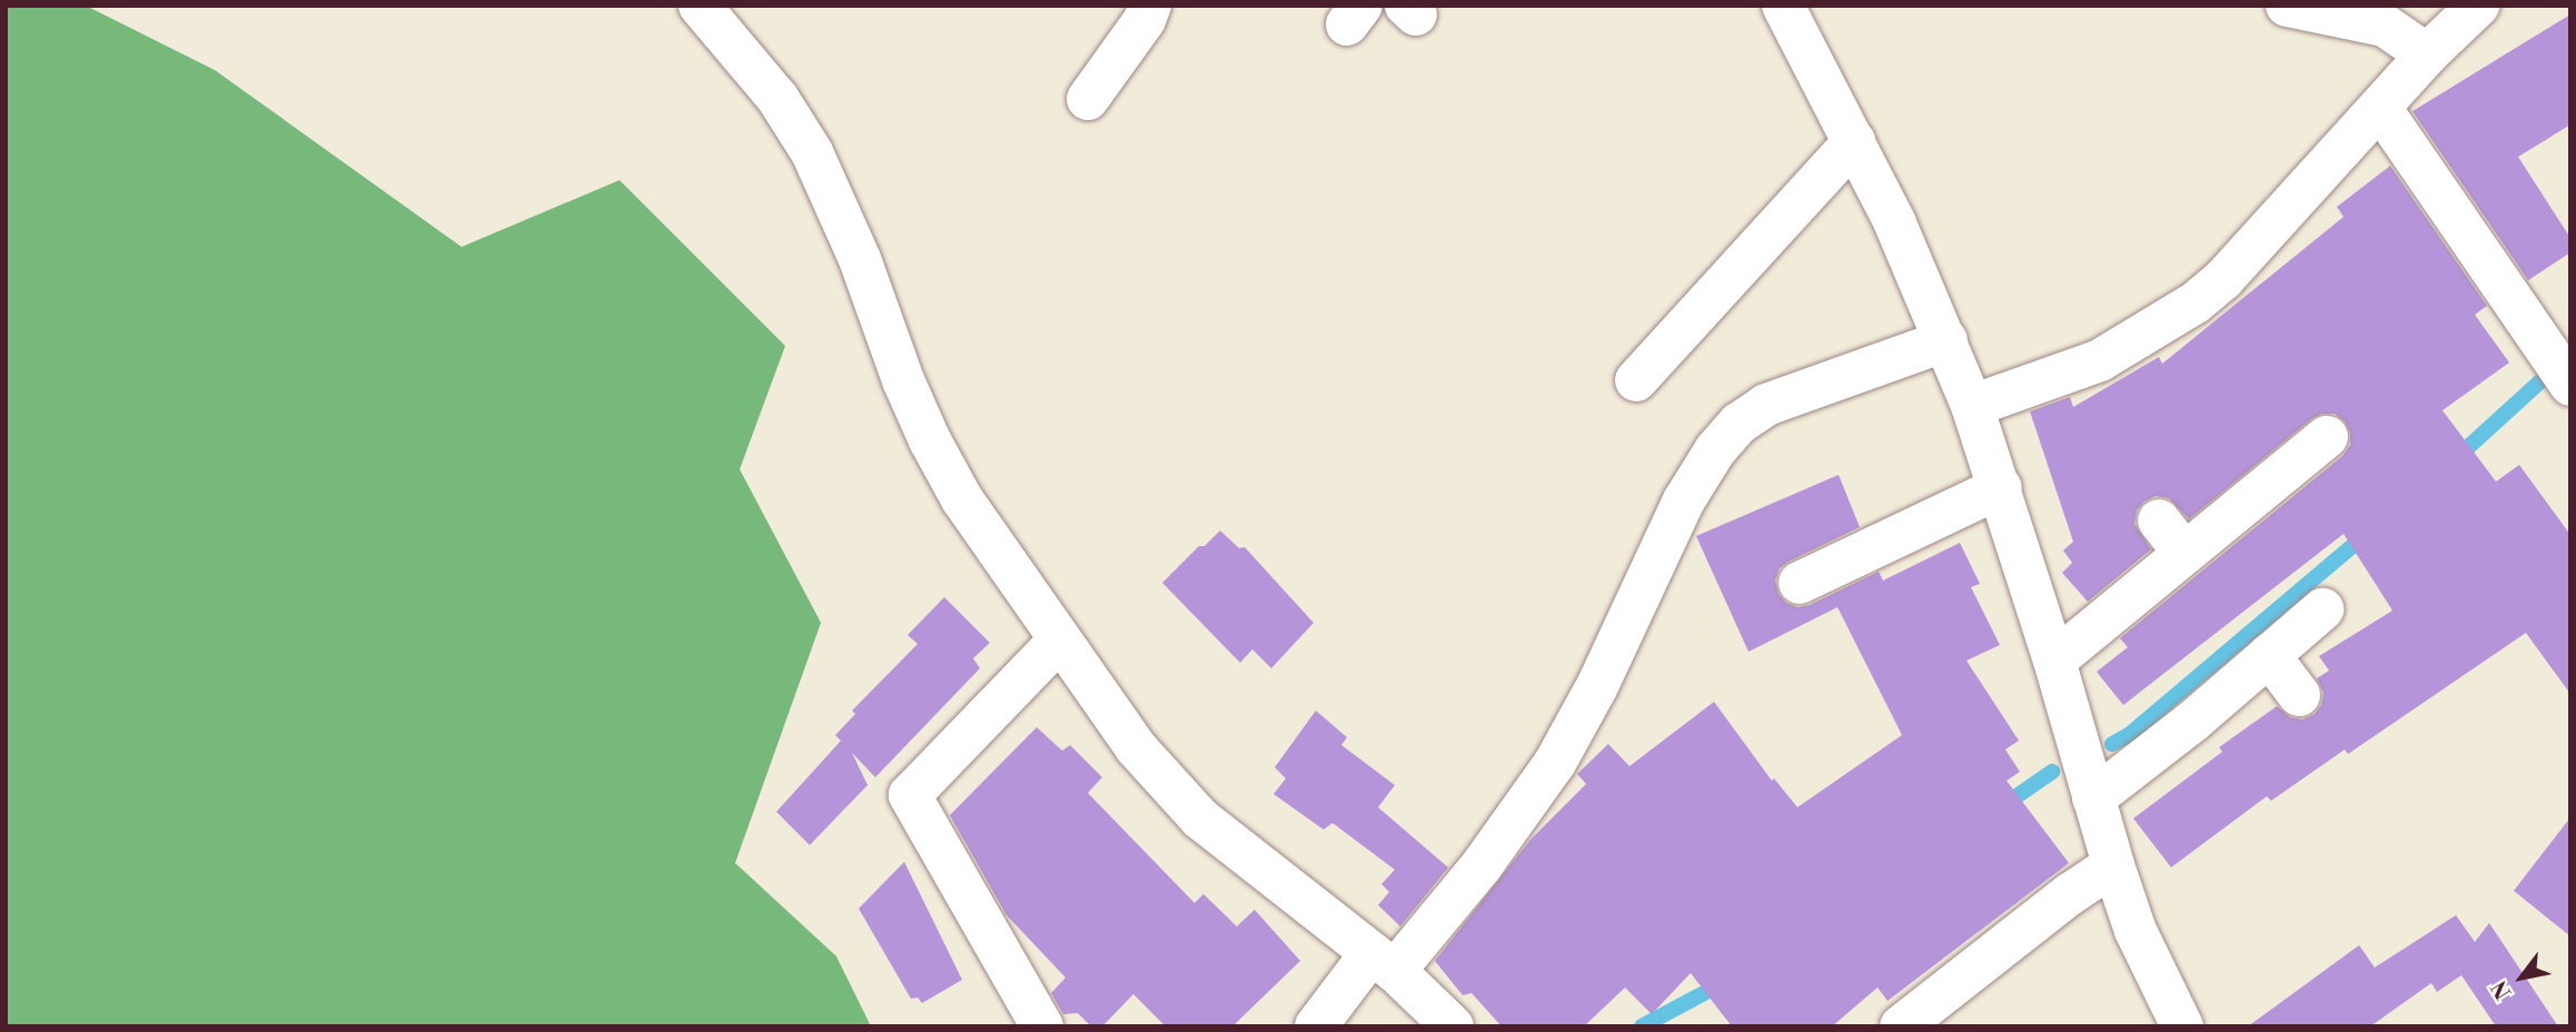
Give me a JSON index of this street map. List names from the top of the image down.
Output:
{
  "north": "bottom left"
}
